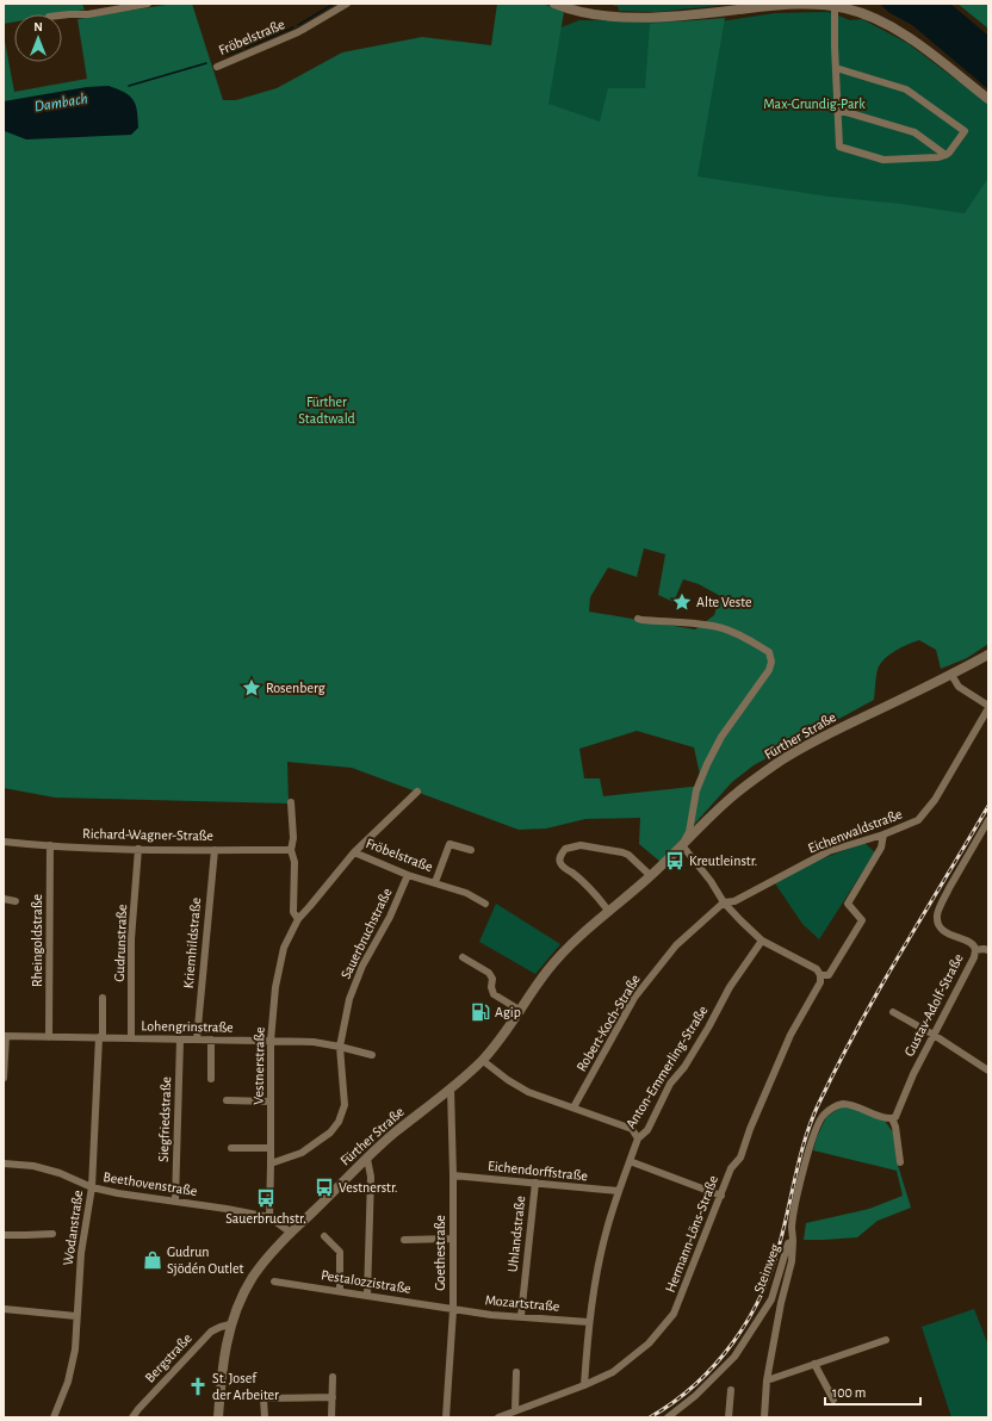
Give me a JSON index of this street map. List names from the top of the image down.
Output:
{
  "streets": {
    "main road": ["Fürther Straße"],
    "street": [
      "Fröbelstraße",
      "Eichenwaldstraße",
      "Richard-Wagner-Straße",
      "Sauerbruchstraße",
      "Rheingoldstraße",
      "Gudrunstraße",
      "Kriemhildstraße",
      "Gustav-Adolf-Straße",
      "Robert-Koch-Straße",
      "Lohengrinstraße",
      "Vestnerstraße",
      "Anton-Emmerling-Straße",
      "Siegfriedstraße",
      "Eichendorffstraße",
      "Beethovenstraße",
      "Wodanstraße",
      "Uhlandstraße",
      "Hermann-Löns-Straße",
      "Goethestraße",
      "Steinweg",
      "Pestalozzistraße",
      "Mozartstraße",
      "Bergstraße"
    ]
  },
  "crossings": [
    ["Fröbelstraße", "Sauerbruchstraße"],
    ["Fröbelstraße", "Vestnerstraße"],
    ["Fürther Straße", "Beethovenstraße"],
    ["Fürther Straße", "Goethestraße"],
    ["Fürther Straße", "Bergstraße"],
    ["Eichenwaldstraße", "Robert-Koch-Straße"],
    ["Eichenwaldstraße", "Hermann-Löns-Straße"],
    ["Richard-Wagner-Straße", "Rheingoldstraße"],
    ["Richard-Wagner-Straße", "Gudrunstraße"],
    ["Richard-Wagner-Straße", "Kriemhildstraße"],
    ["Sauerbruchstraße", "Lohengrinstraße"],
    ["Sauerbruchstraße", "Vestnerstraße"],
    ["Rheingoldstraße", "Lohengrinstraße"],
    ["Gudrunstraße", "Lohengrinstraße"],
    ["Kriemhildstraße", "Lohengrinstraße"],
    ["Gustav-Adolf-Straße", "Steinweg"],
    ["Lohengrinstraße", "Vestnerstraße"],
    ["Lohengrinstraße", "Siegfriedstraße"],
    ["Lohengrinstraße", "Wodanstraße"],
    ["Vestnerstraße", "Beethovenstraße"],
    ["Anton-Emmerling-Straße", "Eichendorffstraße"],
    ["Anton-Emmerling-Straße", "Hermann-Löns-Straße"],
    ["Anton-Emmerling-Straße", "Mozartstraße"],
    ["Siegfriedstraße", "Beethovenstraße"],
    ["Eichendorffstraße", "Uhlandstraße"],
    ["Eichendorffstraße", "Goethestraße"],
    ["Beethovenstraße", "Wodanstraße"],
    ["Uhlandstraße", "Mozartstraße"],
    ["Goethestraße", "Pestalozzistraße"],
    ["Goethestraße", "Mozartstraße"],
    ["Pestalozzistraße", "Mozartstraße"]
  ],
  "water": ["Dambach"],
  "parks": ["Max-Grundig-Park", "Fürther Stadtwald"],
  "places": {
    "place": ["Alte Veste", "Rosenberg"],
    "bus stop": ["Kreutleinstr.", "Vestnerstr.", "Sauerbruchstr."],
    "fuel station": ["Agip"],
    "shop": ["Gudrun Sjödén Outlet"],
    "church": ["St. Josef der Arbeiter"]
  },
  "scale_bar": "100 m",
  "north": "top"
}
